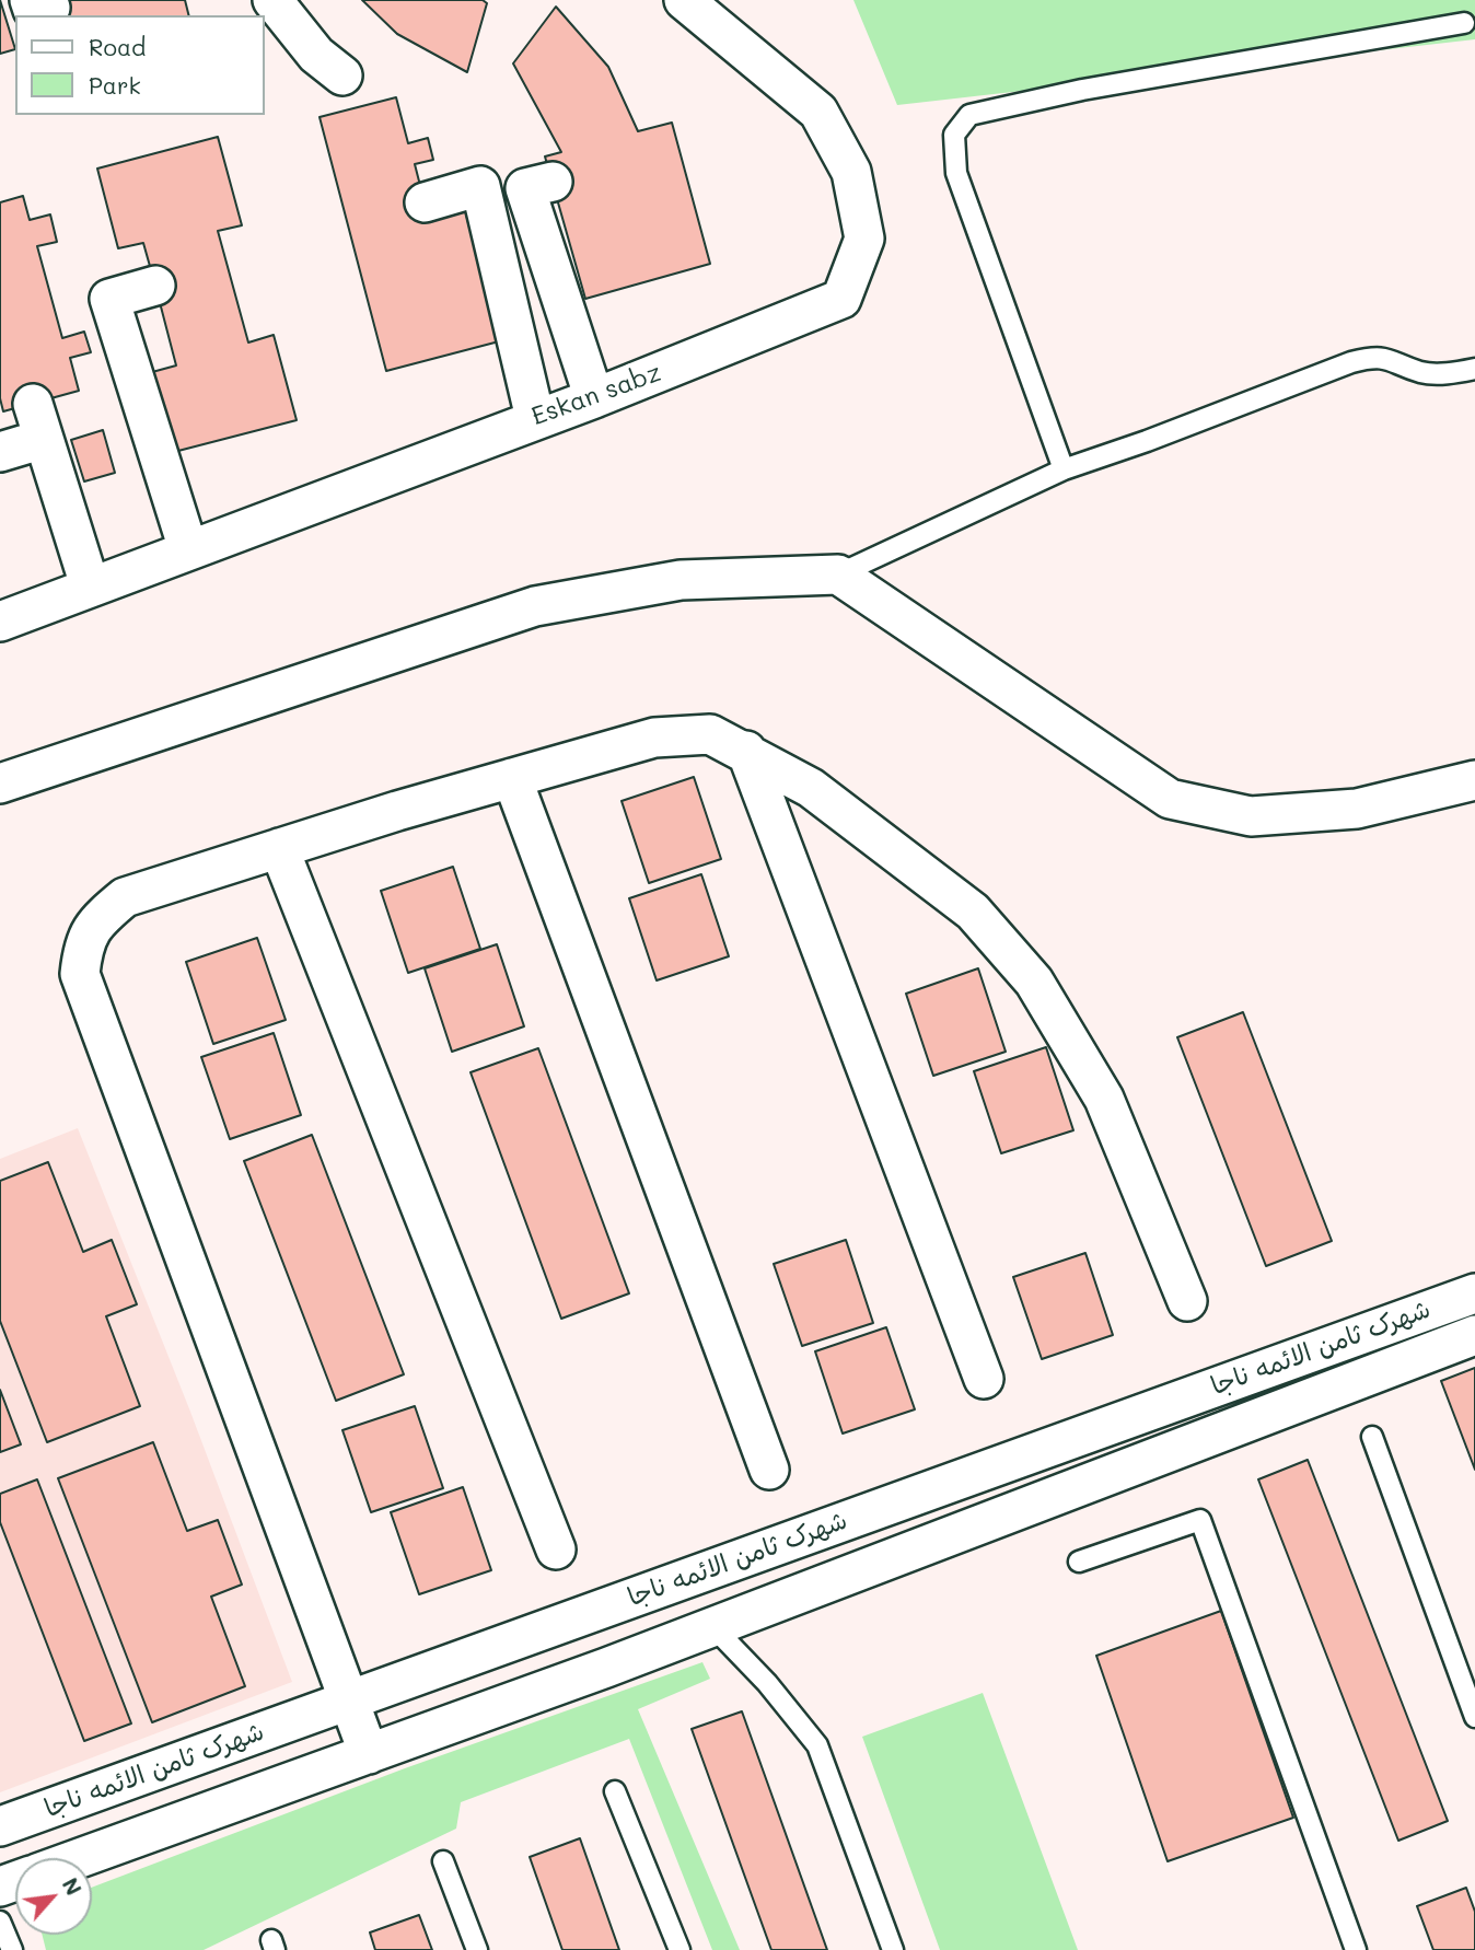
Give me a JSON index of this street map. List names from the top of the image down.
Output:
{
  "streets": {
    "street": ["Eskan sabz", "شهرک ثامن الائمه ناجا"]
  },
  "legend": ["Road", "Park"],
  "north": "top right"
}
